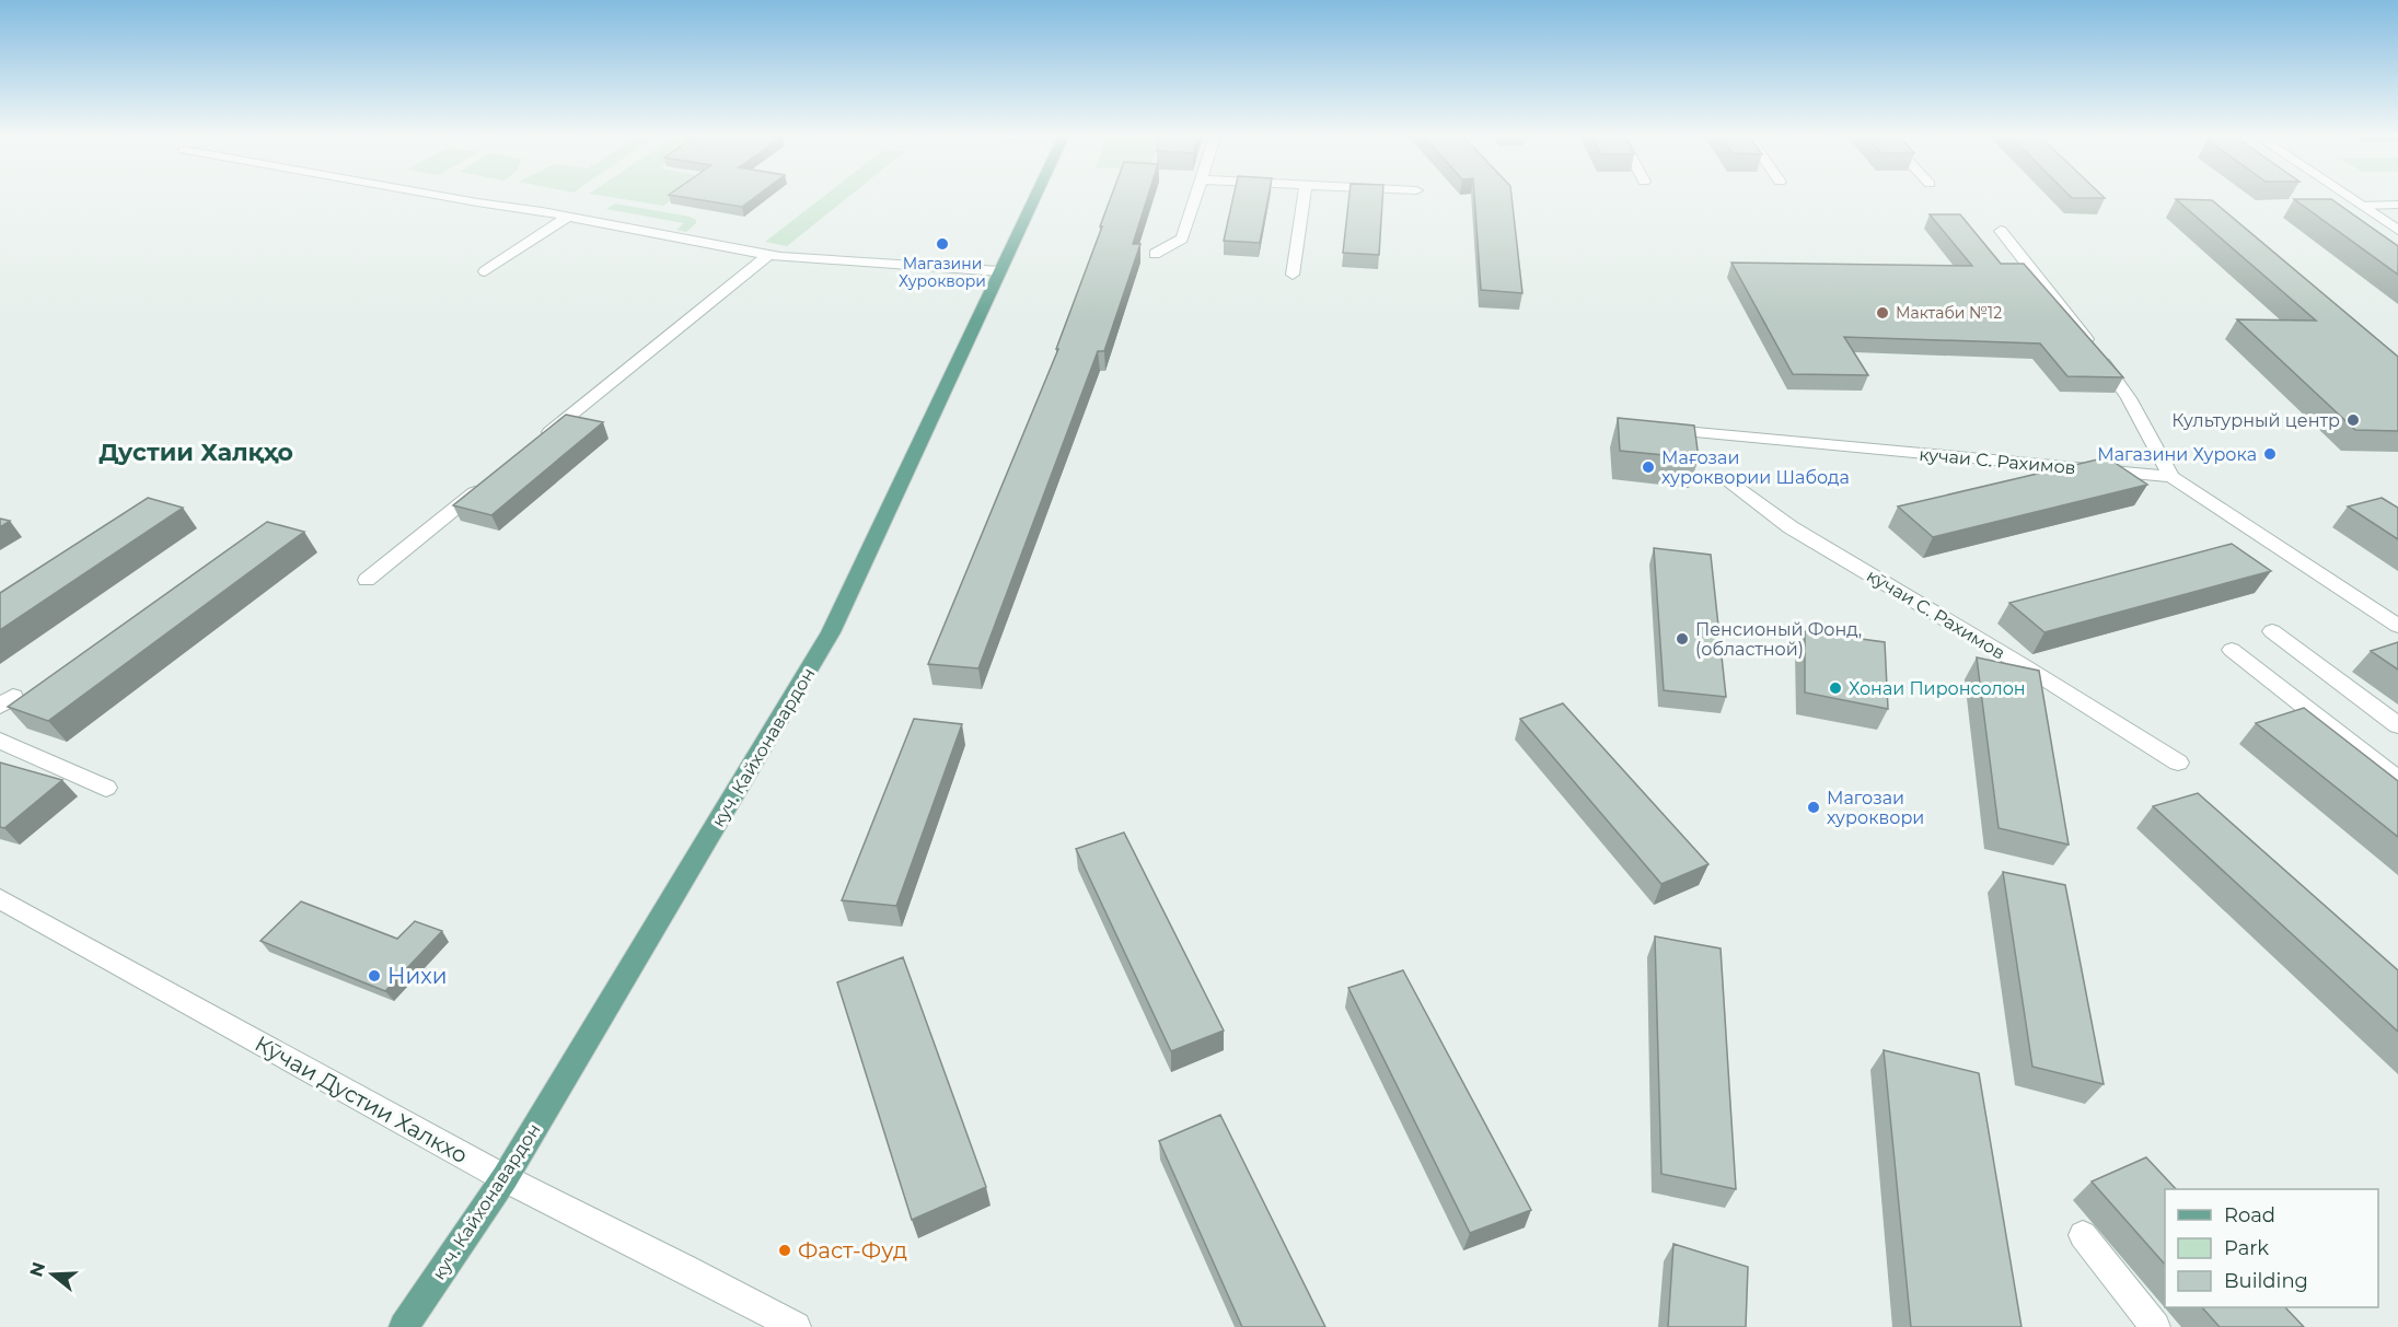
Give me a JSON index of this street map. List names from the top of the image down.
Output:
{
  "streets": {
    "main road": ["куч. Кайхонавардон"],
    "street": ["кучаи С. Рахимов", "кӯчаи С. Рахимов", "Кӯчаи Дустии Халкхо"]
  },
  "crossings": [
    ["куч. Кайхонавардон", "Кӯчаи Дустии Халкхо"]
  ],
  "districts": ["Дустии Халқҳо"],
  "places": [
    "Магазини Хуроквори",
    "Мактаби №12",
    "Культурный центр",
    "Магазини Хурока",
    "Мағозаи хуроквории Шабода",
    "Пенсионый Фонд, (областной)",
    "Хонаи Пиронсолон",
    "Магозаи хуроквори",
    "Нихи",
    "Фаст-Фуд"
  ],
  "legend": ["Road", "Park", "Building"],
  "north": "left"
}
